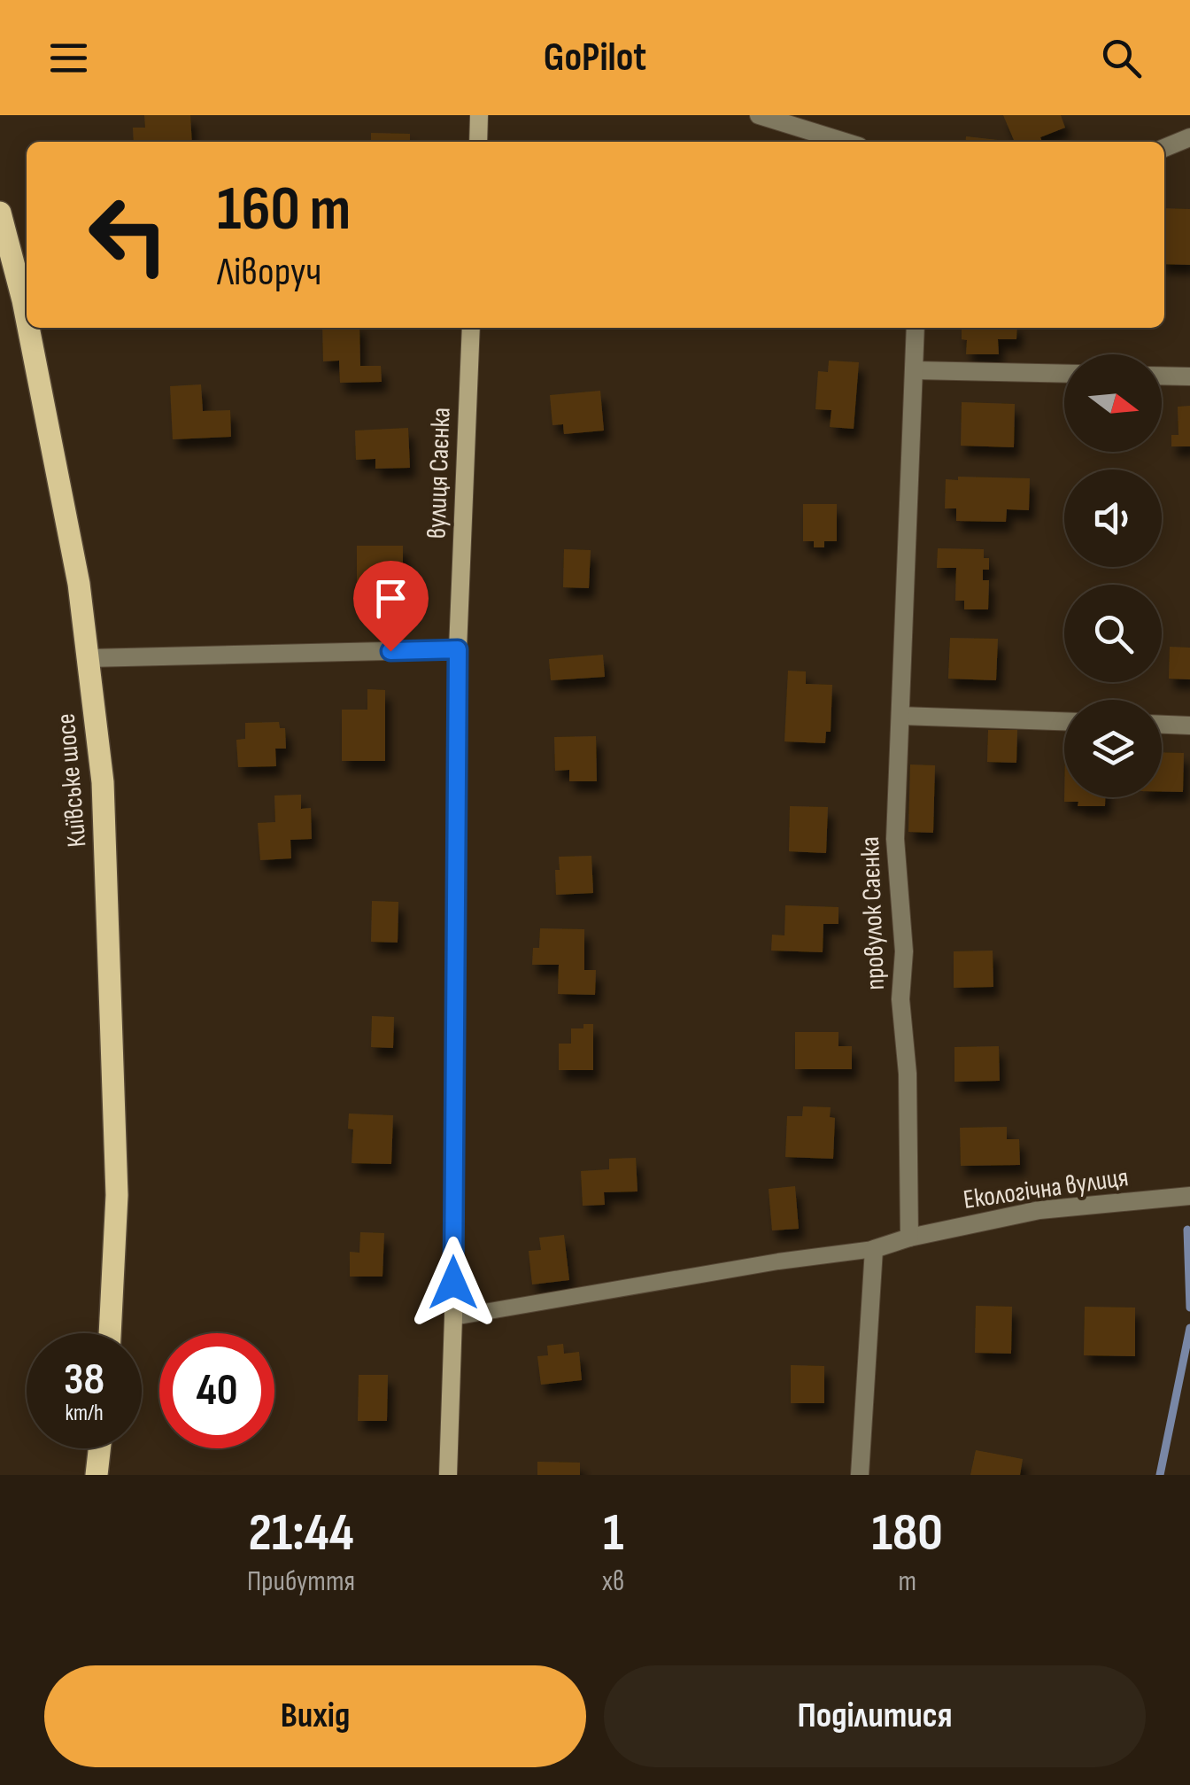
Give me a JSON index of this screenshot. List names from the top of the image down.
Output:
{
  "streets": {
    "main road": ["Київське шосе"],
    "street": ["вулиця Саєнка", "провулок Саєнка", "Екологічна вулиця"]
  },
  "crossings": [
    ["провулок Саєнка", "Екологічна вулиця"]
  ],
  "north": "right",
  "page": {
    "header": "GoPilot",
    "turn": ["160 m", "Ліворуч"],
    "speed": "38 km/h",
    "limit": "40",
    "eta": [
      "21:44",
      "Прибуття",
      "1",
      "хв",
      "180",
      "m"
    ],
    "buttons": ["Вихід", "Поділитися"]
  }
}
